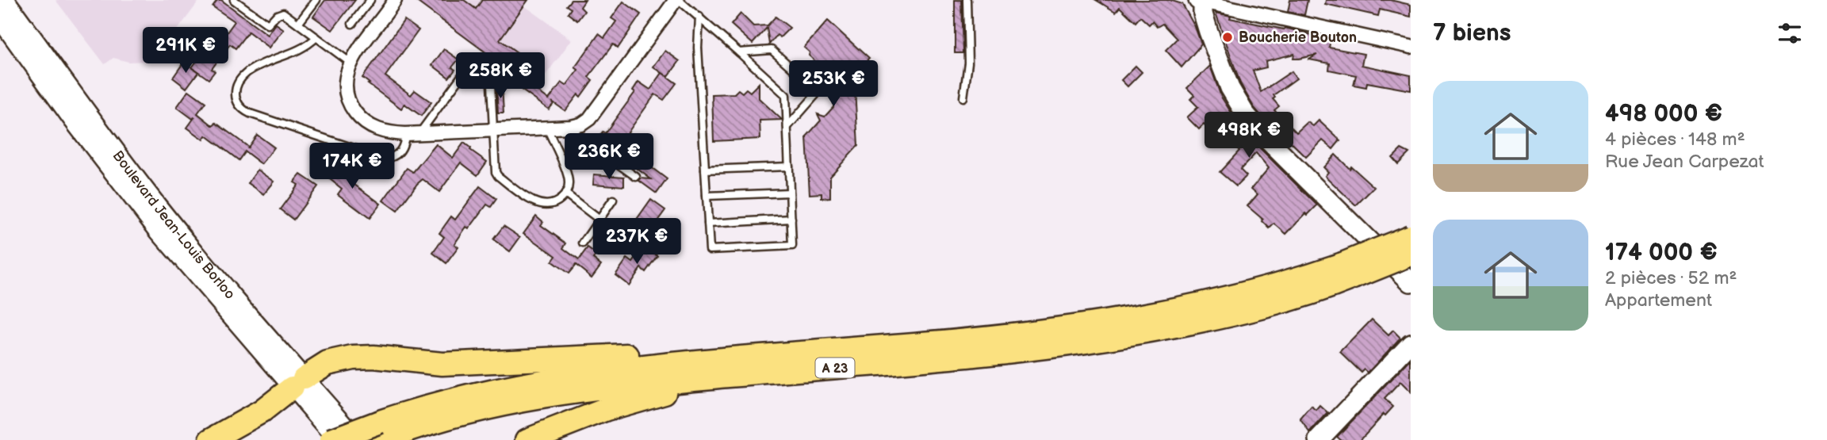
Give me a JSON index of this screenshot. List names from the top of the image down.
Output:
{
  "streets": {
    "highway": ["A 23"],
    "main road": ["Boulevard Jean-Louis Borloo"]
  },
  "places": ["Boucherie Bouton"],
  "page": {
    "heading": "7 biens",
    "price": [
      "291K €",
      "258K €",
      "253K €",
      "498K €",
      "236K €",
      "174K €",
      "237K €"
    ],
    "list": [
      {
        "name": "498 000 €",
        "note": "4 pièces · 148 m² · Rue Jean Carpezat"
      },
      {
        "name": "174 000 €",
        "note": "2 pièces · 52 m² · Appartement"
      }
    ]
  }
}
